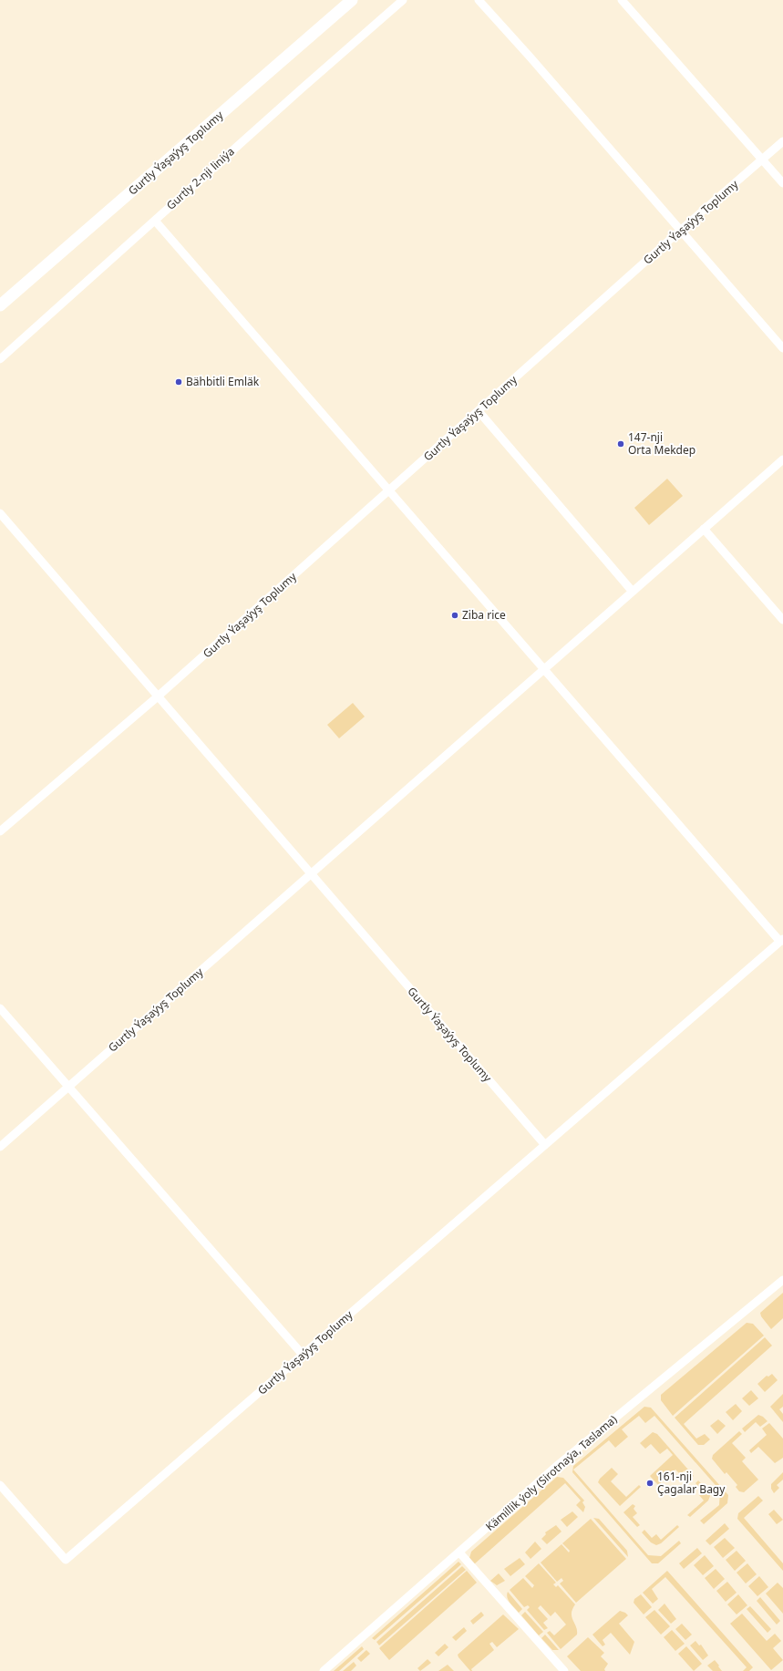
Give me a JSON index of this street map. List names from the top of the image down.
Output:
{
  "streets": {
    "street": ["Gurtly Ýaşaýyş Toplumy", "Gurtly 2-nji liniýa", "Kämillik ýoly (Sirotnaýa, Taslama)"]
  },
  "places": [
    "Bähbitli Emläk",
    "147-nji Orta Mekdep",
    "Ziba rice",
    "161-nji Çagalar Bagy"
  ]
}
